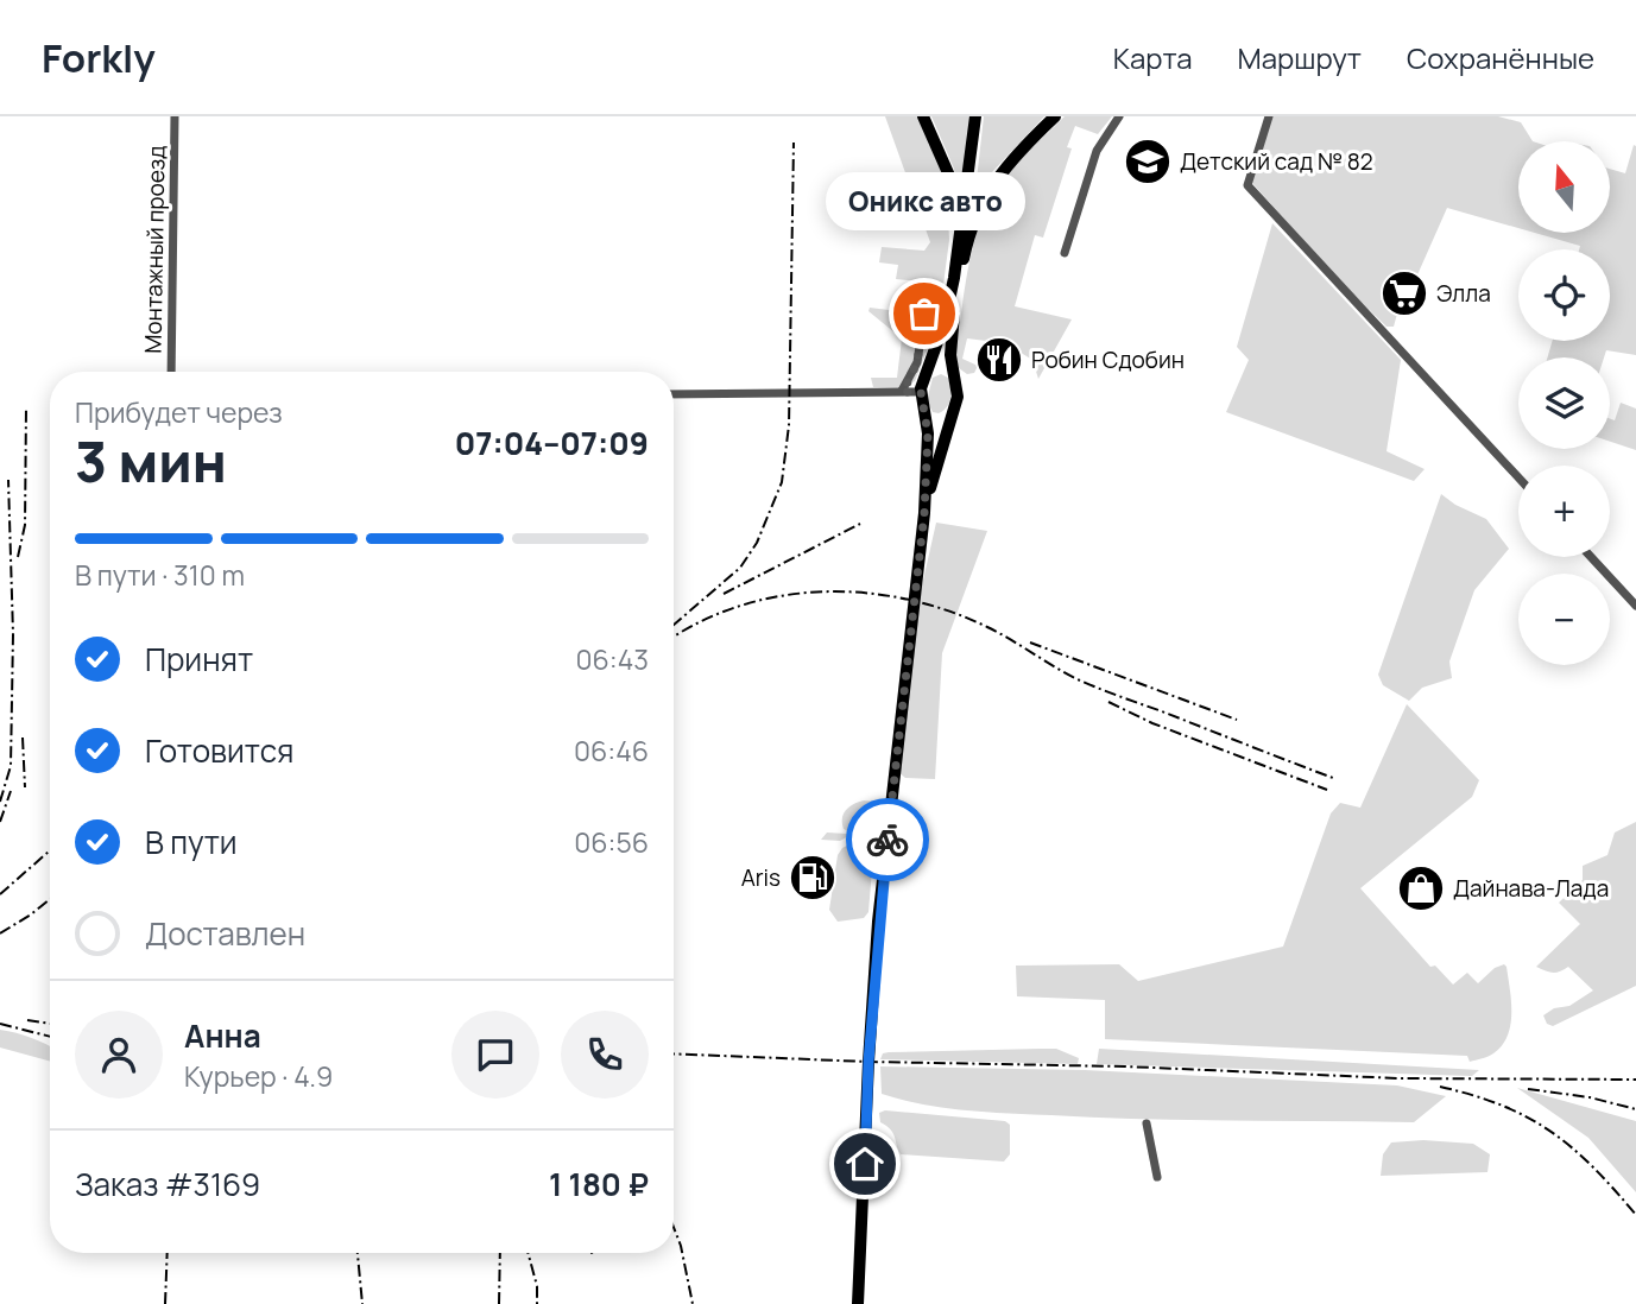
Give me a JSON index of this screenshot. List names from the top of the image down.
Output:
{
  "streets": {
    "street": ["Монтажный проезд"]
  },
  "places": {
    "school or university": ["Детский сад № 82"],
    "supermarket": ["Элла"],
    "other": ["Оникс авто"],
    "restaurant": ["Робин Сдобин"],
    "fuel station": ["Aris"],
    "shop": ["Дайнава-Лада"]
  },
  "north": "top",
  "page": {
    "header": "Forkly",
    "nav": ["Карта", "Маршрут", "Сохранённые"],
    "map_buttons": ["+", "−"],
    "bubble": "Оникс авто",
    "heading": ["3 мин", "Прибудет через", "07:04–07:09"],
    "panel": [
      "Анна",
      "Курьер · 4.9",
      "Заказ #3169",
      "1 180 ₽"
    ],
    "bar": "В пути · 310 m",
    "list": [
      ["Принят", "06:43"],
      ["Готовится", "06:46"],
      ["В пути", "06:56"],
      "Доставлен"
    ]
  }
}
